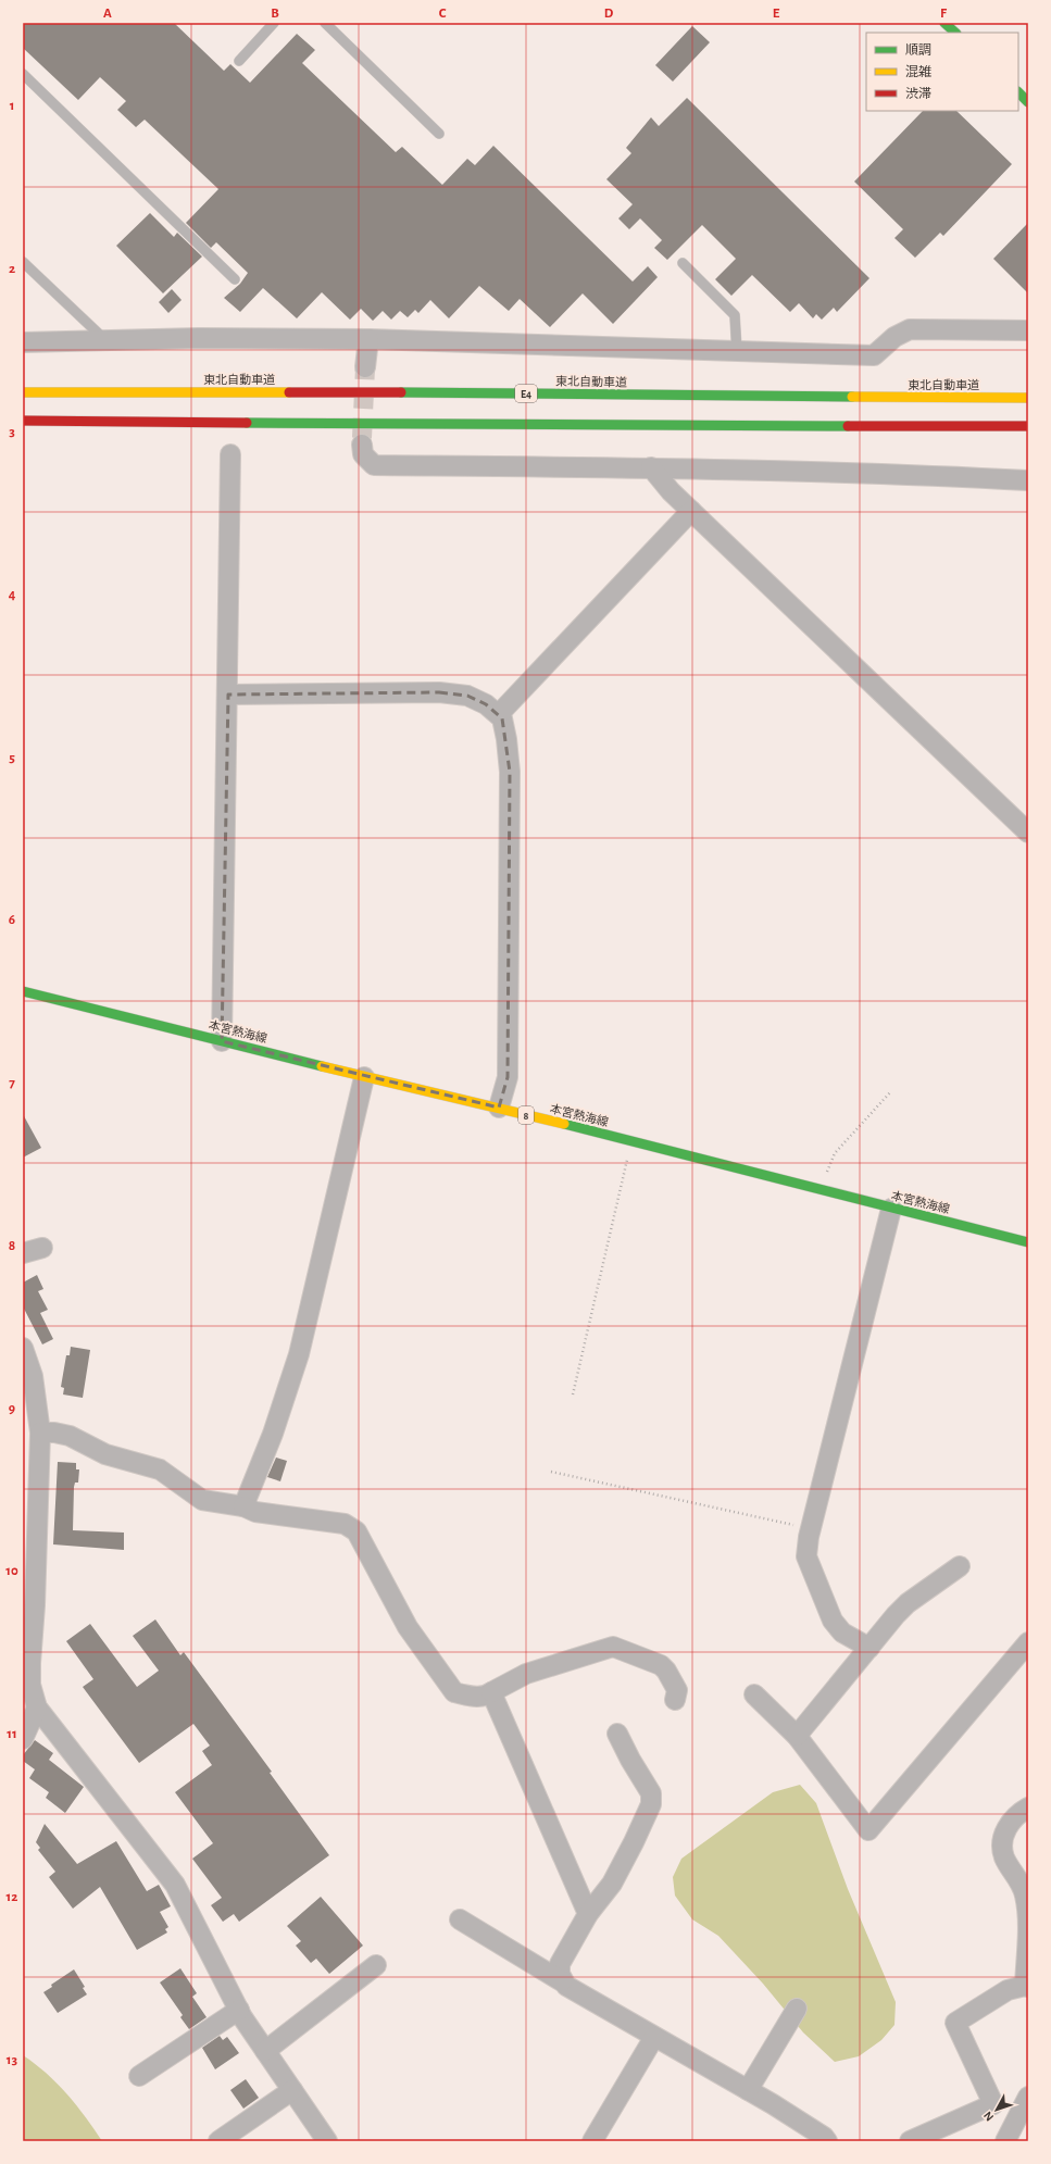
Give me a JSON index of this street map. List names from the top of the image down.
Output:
{
  "streets": {
    "main road": [
      "東北自動車道",
      "E4",
      "本宮熱海線",
      "8"
    ]
  },
  "legend": ["順調", "混雑", "渋滞"],
  "north": "bottom left",
  "grid": {
    "columns": [
      "A",
      "B",
      "C",
      "D",
      "E",
      "F"
    ],
    "rows": [
      "1",
      "2",
      "3",
      "4",
      "5",
      "6",
      "7",
      "8",
      "9",
      "10",
      "11",
      "12",
      "13"
    ]
  }
}
